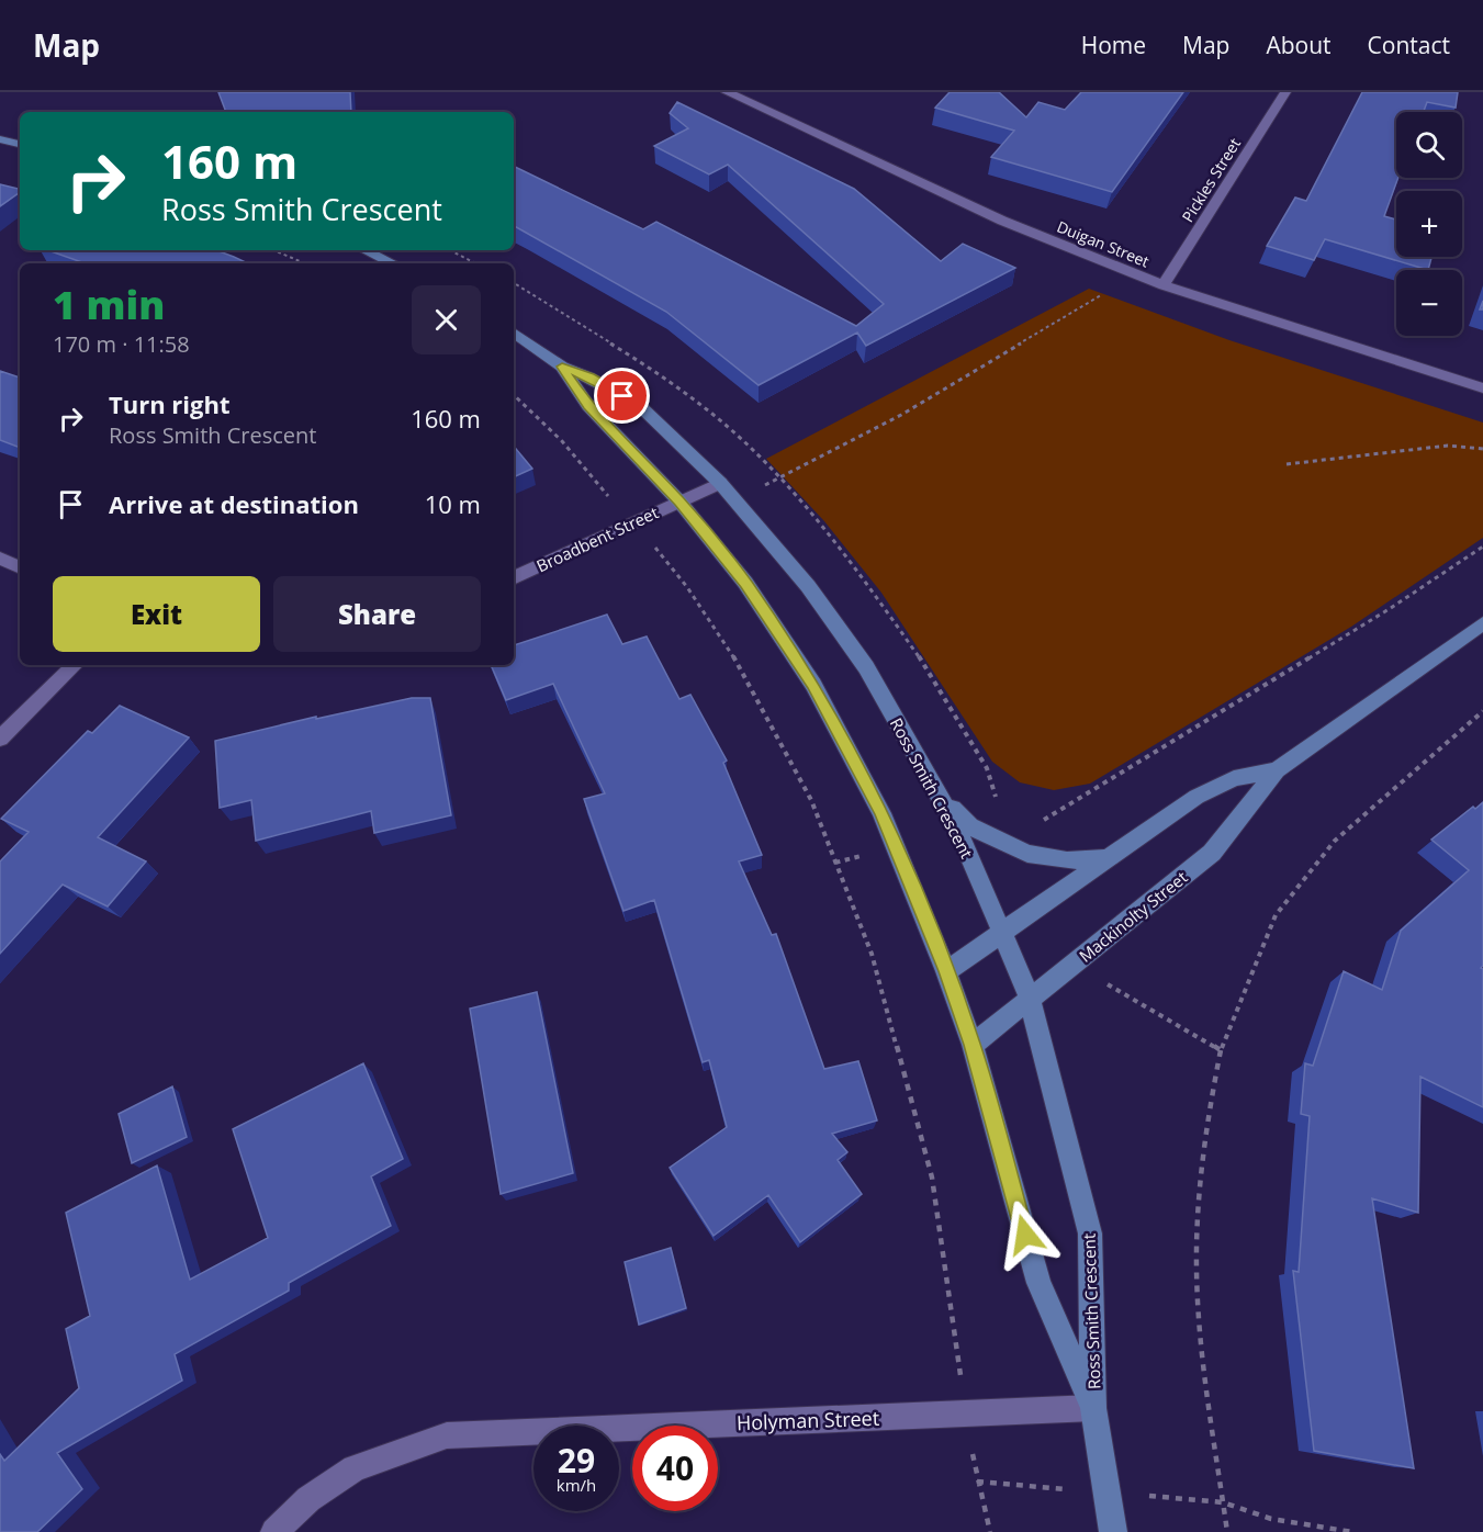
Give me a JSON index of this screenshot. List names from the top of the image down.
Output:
{
  "streets": {
    "street": [
      "Pickles Street",
      "Duigan Street",
      "Broadbent Street",
      "Ross Smith Crescent",
      "Mackinolty Street",
      "Holyman Street"
    ]
  },
  "crossings": [
    ["Pickles Street", "Duigan Street"],
    ["Broadbent Street", "Ross Smith Crescent"],
    ["Ross Smith Crescent", "Mackinolty Street"],
    ["Ross Smith Crescent", "Holyman Street"]
  ],
  "page": {
    "header": "Map",
    "nav": [
      "Home",
      "Map",
      "About",
      "Contact"
    ],
    "map_buttons": ["+", "−"],
    "turn": ["160 m", "Ross Smith Crescent"],
    "heading": ["1 min", "170 m · 11:58"],
    "list": [
      {
        "name": "Turn right",
        "note": "Ross Smith Crescent",
        "value": "160 m"
      },
      {
        "name": "Arrive at destination",
        "value": "10 m"
      }
    ],
    "buttons": ["Exit", "Share"],
    "speed": "29 km/h",
    "limit": "40"
  }
}
